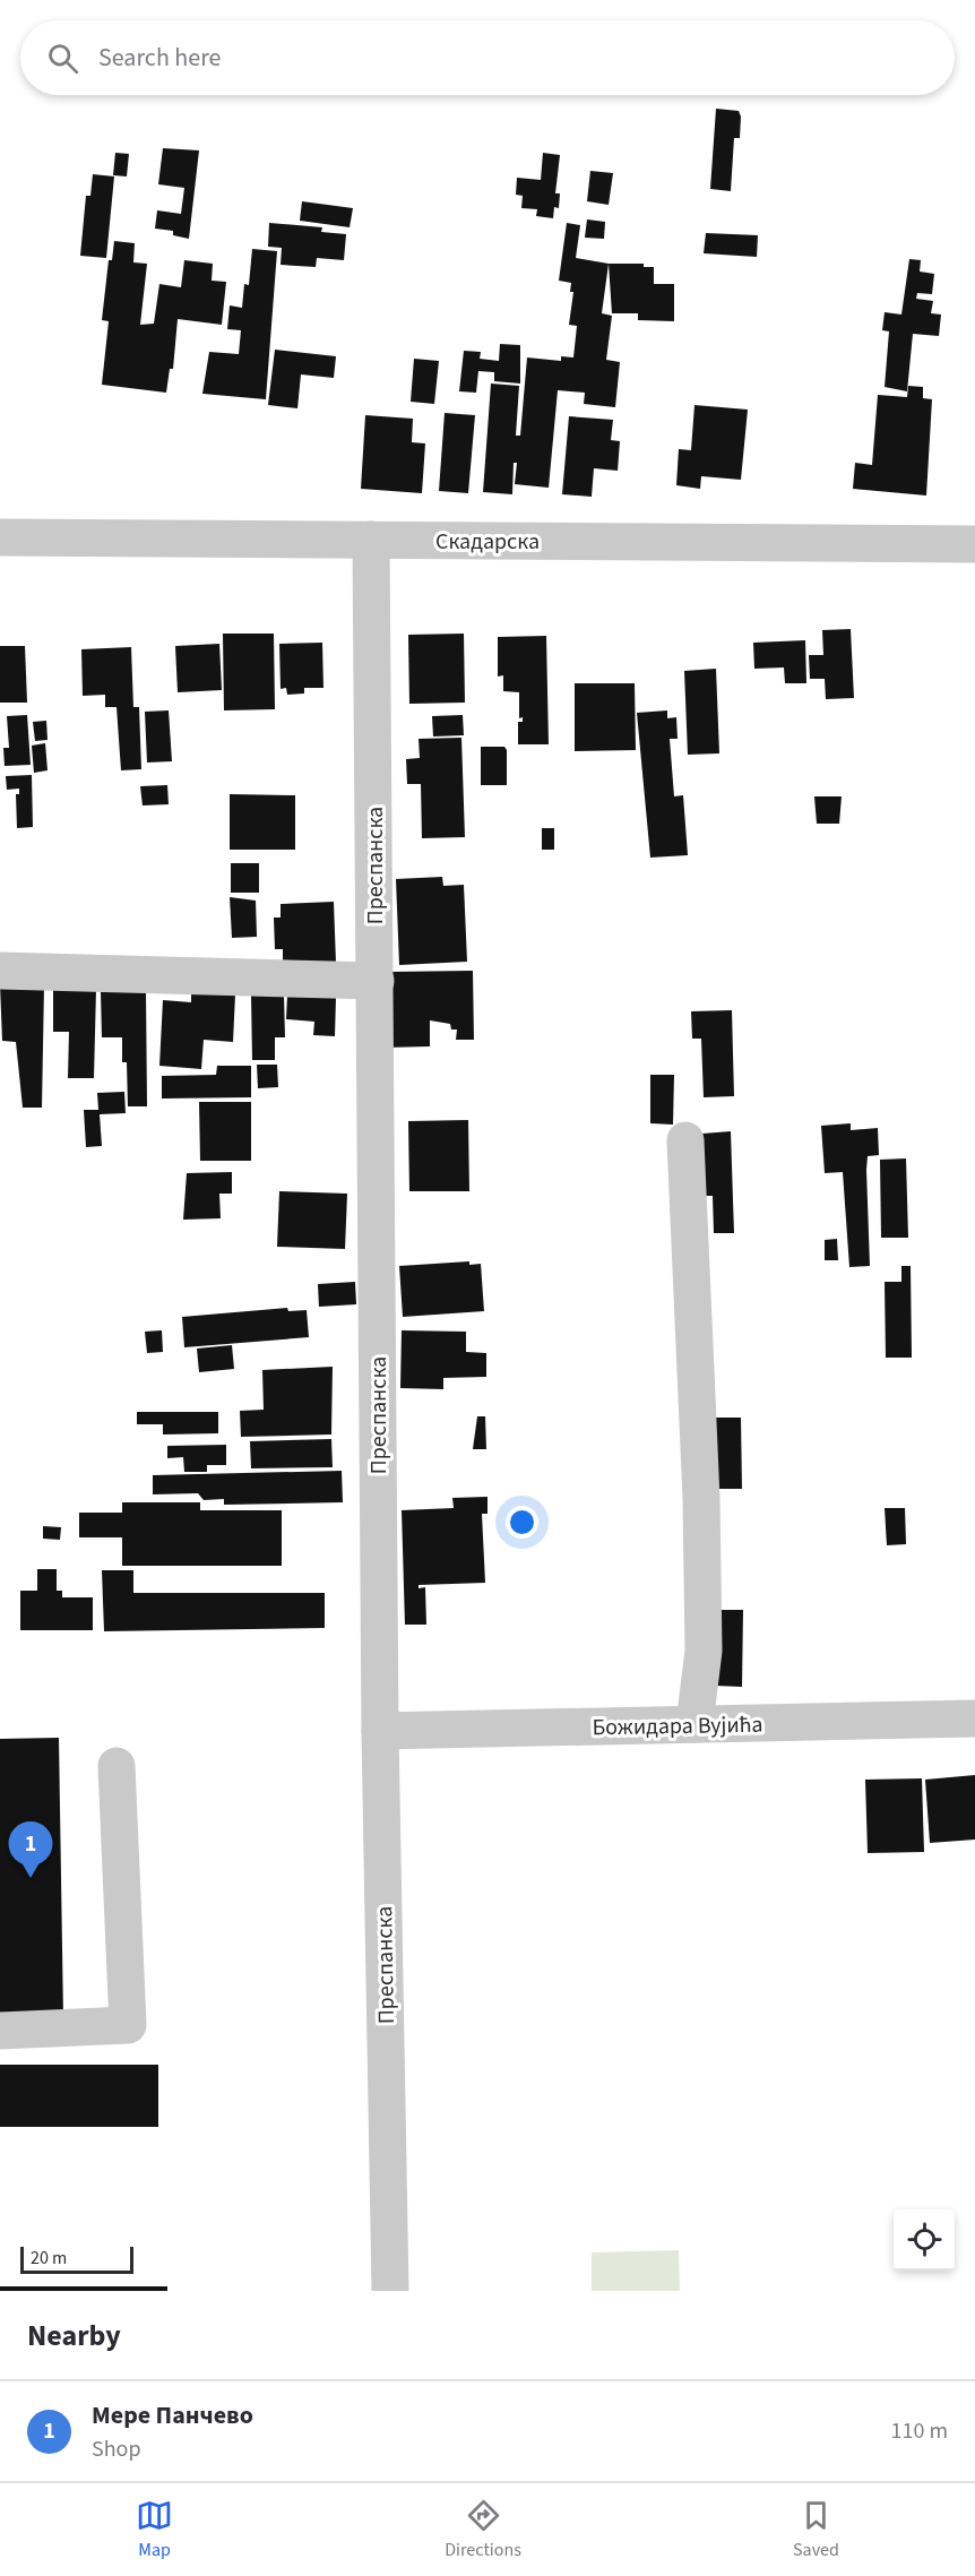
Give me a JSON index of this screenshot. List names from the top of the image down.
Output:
{
  "streets": {
    "street": ["Скадарска", "Преспанска", "Божидара Вујића"]
  },
  "crossings": [
    ["Скадарска", "Преспанска"],
    ["Преспанска", "Божидара Вујића"]
  ],
  "scale_bar": "20 m",
  "page": {
    "search": "Search here",
    "pins": "1",
    "scale": "20 m",
    "heading": "Nearby",
    "list": [
      {
        "mark": "1",
        "name": "Мере Панчево",
        "note": "Shop",
        "value": "110 m"
      }
    ],
    "nav": ["Map", "Directions", "Saved"]
  }
}
